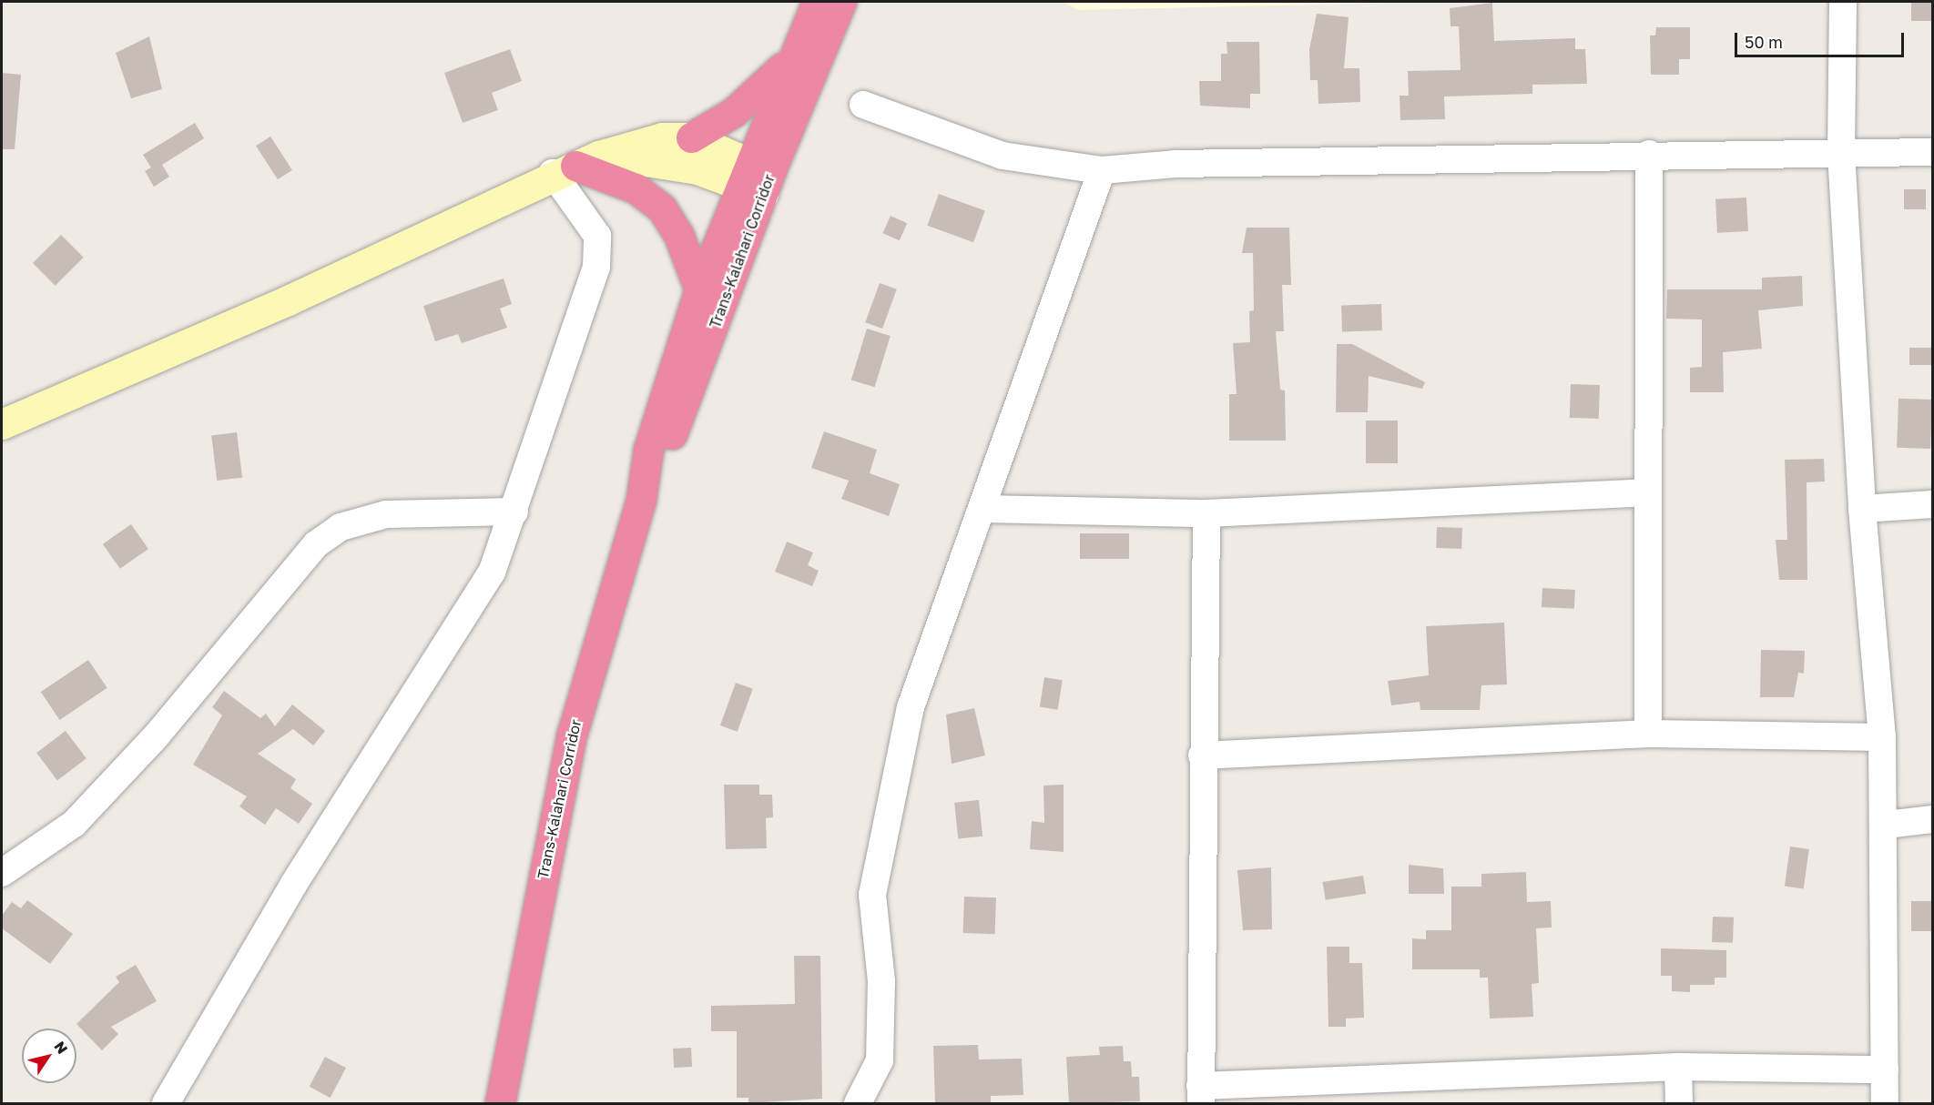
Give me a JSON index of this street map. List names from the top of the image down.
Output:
{
  "streets": {
    "highway": ["Trans-Kalahari Corridor"]
  },
  "scale_bar": "50 m",
  "north": "top right"
}
